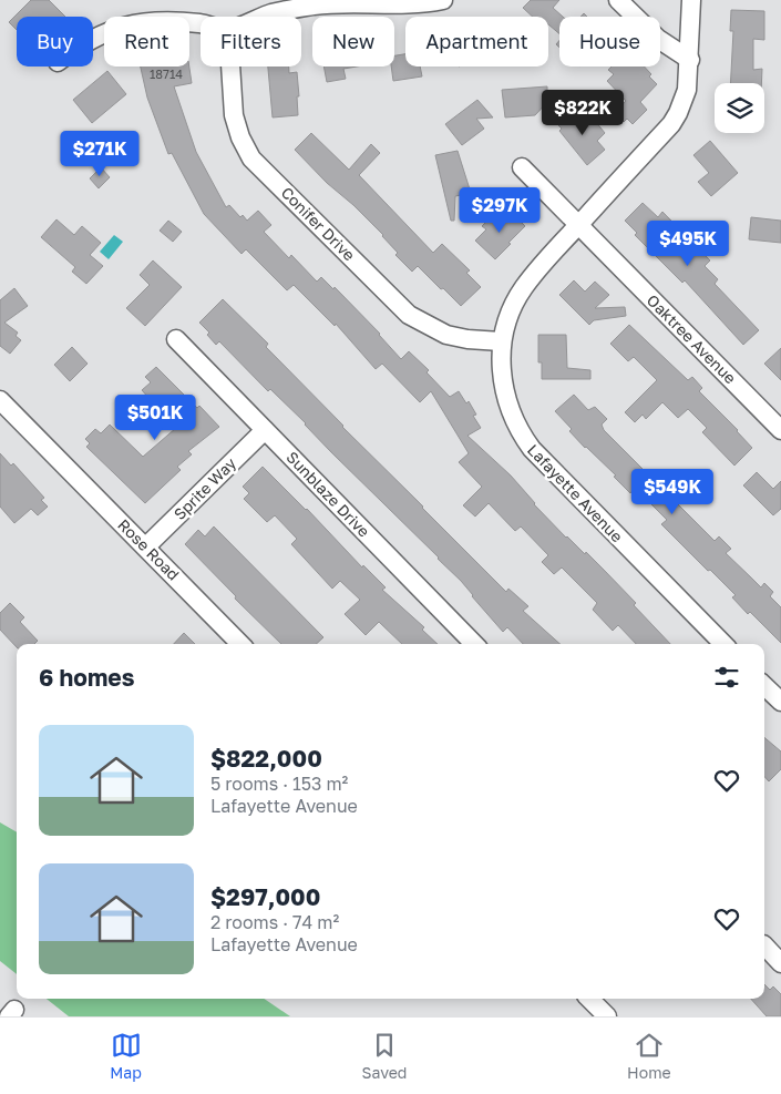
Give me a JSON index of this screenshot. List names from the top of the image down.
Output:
{
  "streets": {
    "street": [
      "Conifer Drive",
      "Oaktree Avenue",
      "Sprite Way",
      "Lafayette Avenue",
      "Sunblaze Drive",
      "Rose Road"
    ]
  },
  "crossings": [
    ["Conifer Drive", "Lafayette Avenue"],
    ["Oaktree Avenue", "Lafayette Avenue"],
    ["Sprite Way", "Sunblaze Drive"],
    ["Sprite Way", "Rose Road"]
  ],
  "house_numbers": ["18714"],
  "page": {
    "chip": [
      "Buy",
      "Rent",
      "Filters",
      "New",
      "Apartment",
      "House"
    ],
    "price": [
      "$822K",
      "$271K",
      "$297K",
      "$495K",
      "$501K",
      "$549K"
    ],
    "heading": "6 homes",
    "list": [
      {
        "name": "$822,000",
        "note": "5 rooms · 153 m² · Lafayette Avenue"
      },
      {
        "name": "$297,000",
        "note": "2 rooms · 74 m² · Lafayette Avenue"
      }
    ],
    "tabs": ["Map", "Saved", "Home"]
  }
}
